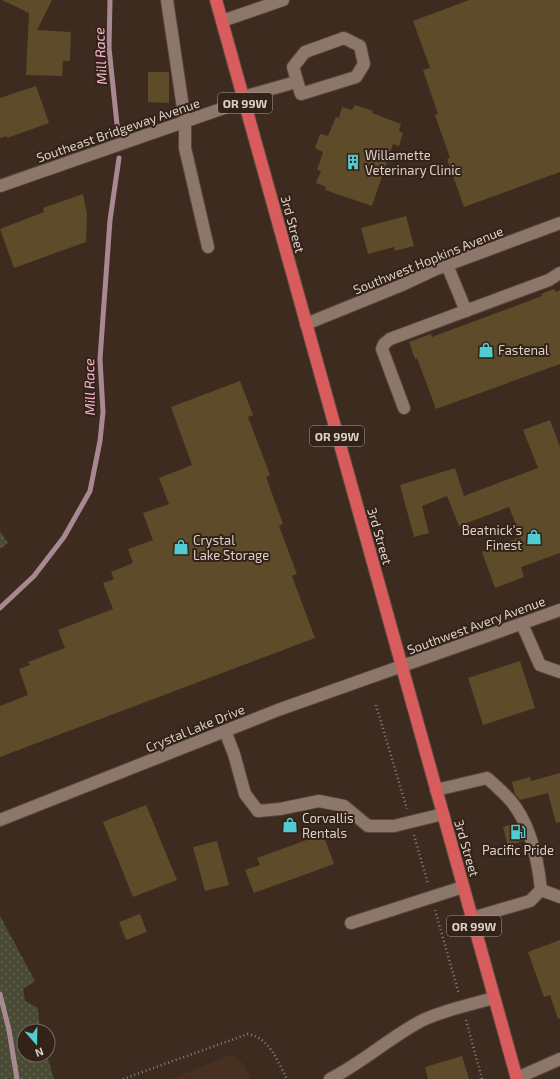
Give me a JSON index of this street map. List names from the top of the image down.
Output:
{
  "streets": {
    "highway": ["OR 99W", "3rd Street"],
    "street": [
      "Southeast Bridgeway Avenue",
      "Southwest Hopkins Avenue",
      "Southwest Avery Avenue",
      "Crystal Lake Drive"
    ]
  },
  "crossings": [
    ["Southeast Bridgeway Avenue", "3rd Street"],
    ["3rd Street", "Southwest Hopkins Avenue"],
    ["3rd Street", "Southwest Avery Avenue"],
    ["3rd Street", "Crystal Lake Drive"],
    ["Southwest Avery Avenue", "Crystal Lake Drive"]
  ],
  "water": ["Mill Race"],
  "places": {
    "building": ["Willamette Veterinary Clinic"],
    "shop": [
      "Fastenal",
      "Beatnick's Finest",
      "Crystal Lake Storage",
      "Corvallis Rentals"
    ],
    "fuel station": ["Pacific Pride"]
  },
  "north": "bottom"
}
